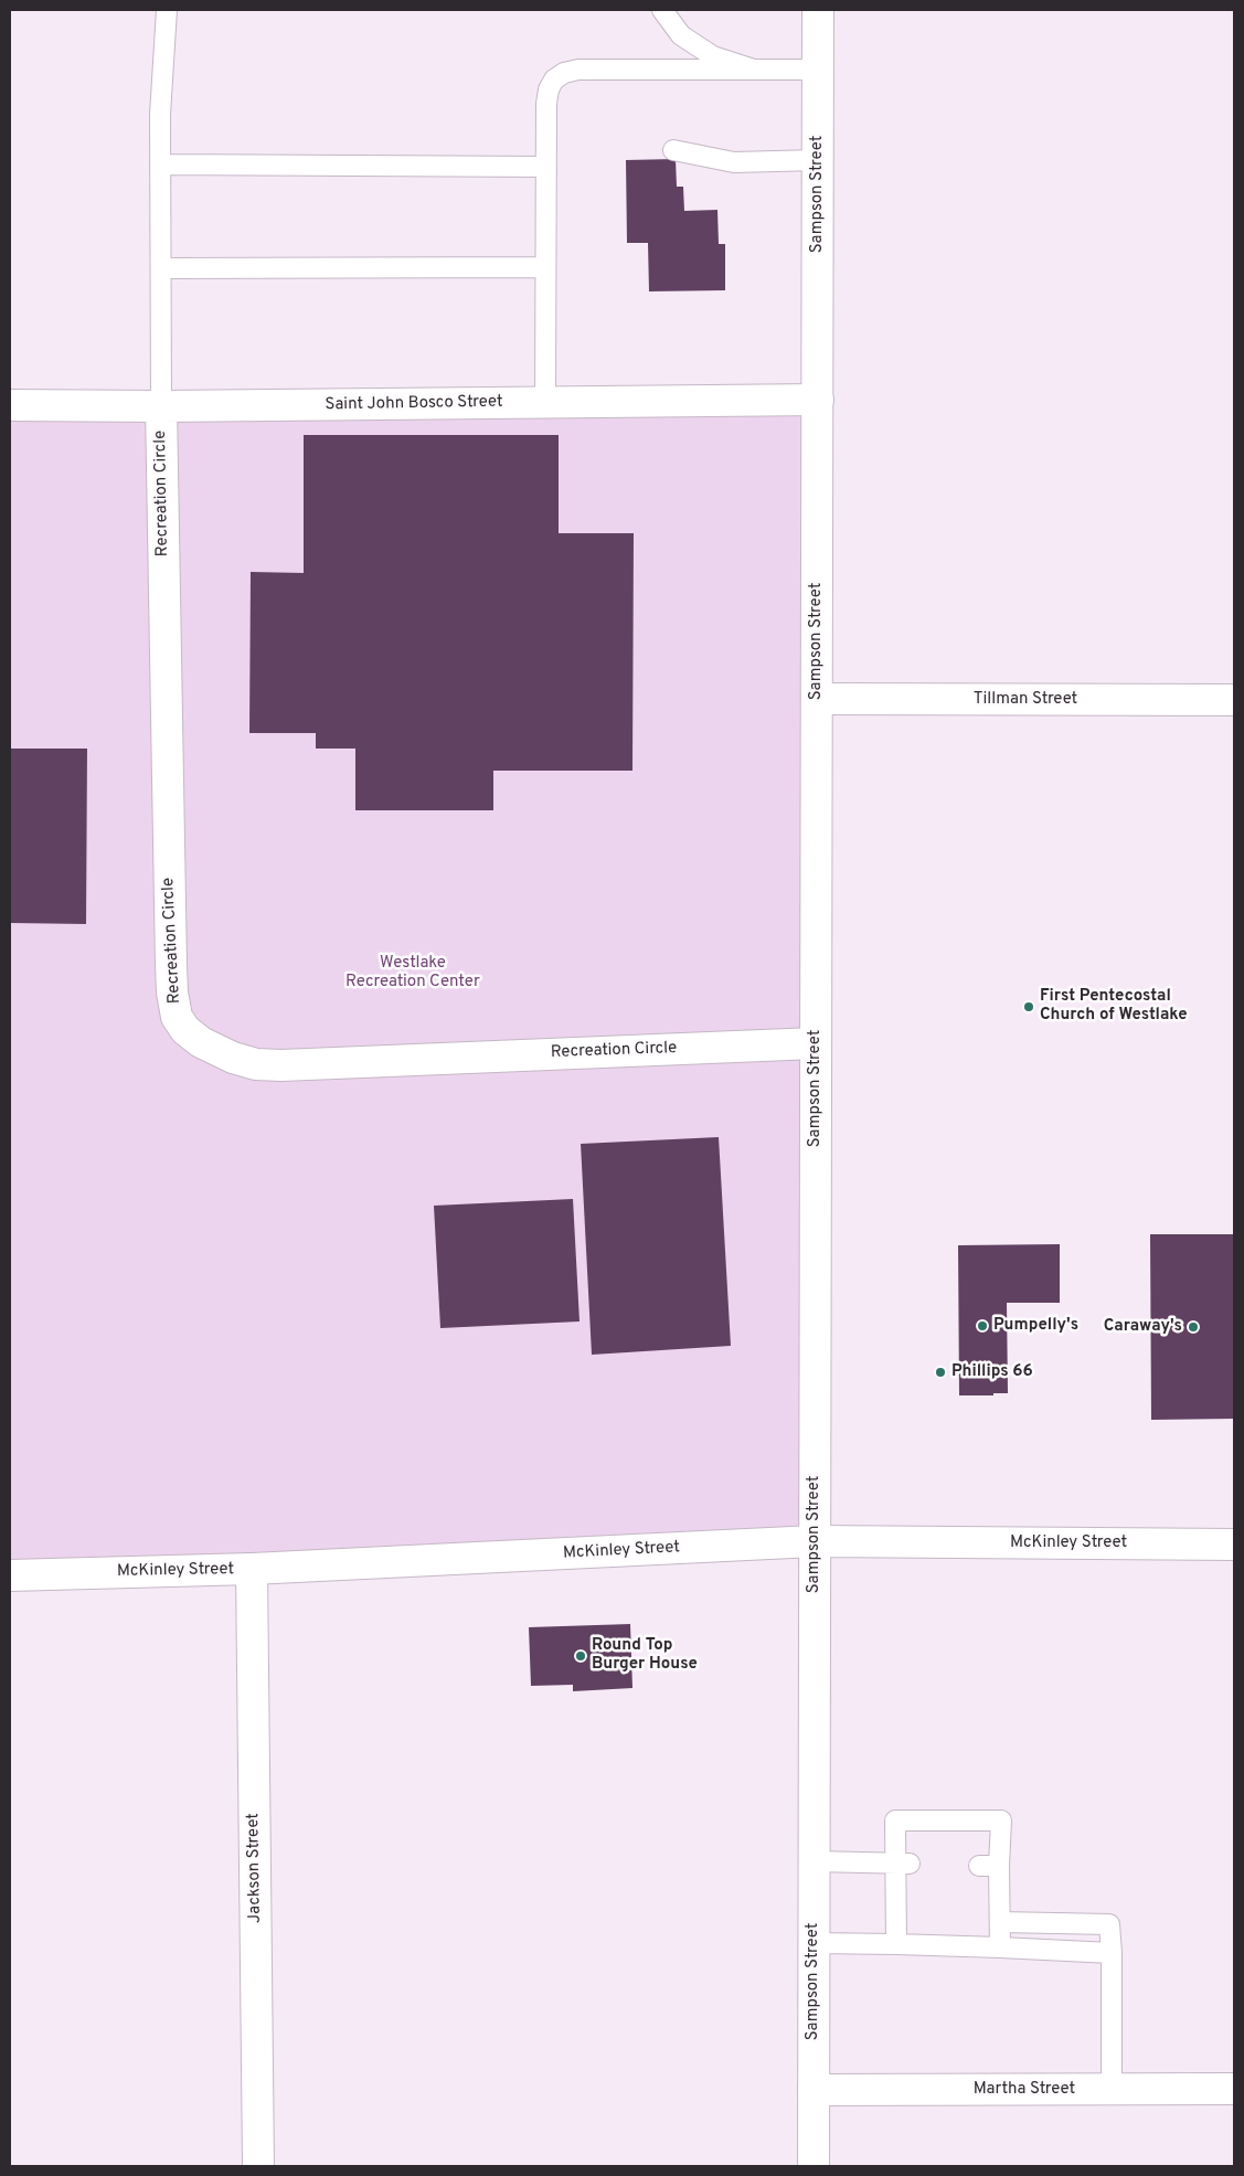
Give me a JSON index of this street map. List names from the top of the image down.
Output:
{
  "streets": {
    "street": [
      "Sampson Street",
      "Saint John Bosco Street",
      "Recreation Circle",
      "Tillman Street",
      "McKinley Street",
      "Jackson Street",
      "Martha Street"
    ]
  },
  "crossings": [
    ["Sampson Street", "Saint John Bosco Street"],
    ["Sampson Street", "Recreation Circle"],
    ["Sampson Street", "Tillman Street"],
    ["Sampson Street", "McKinley Street"],
    ["Sampson Street", "Martha Street"],
    ["Saint John Bosco Street", "Recreation Circle"],
    ["McKinley Street", "Jackson Street"]
  ],
  "parks": ["Westlake Recreation Center"],
  "places": [
    "First Pentecostal Church of Westlake",
    "Pumpelly's",
    "Caraway's",
    "Phillips 66",
    "Round Top Burger House"
  ]
}
